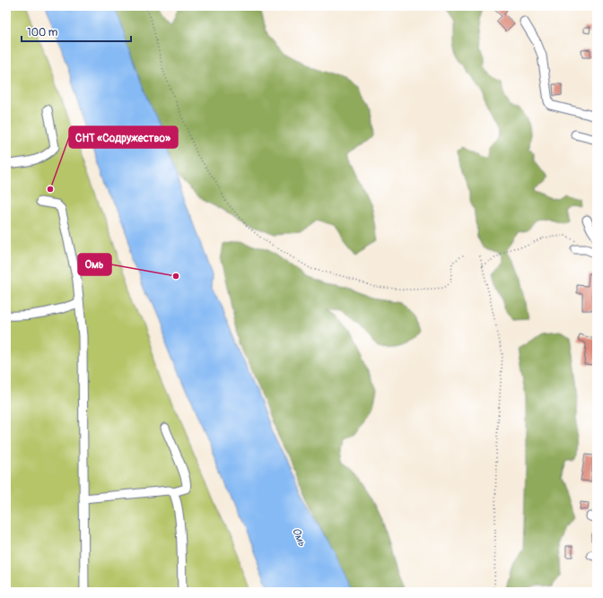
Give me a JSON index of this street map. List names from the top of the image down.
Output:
{
  "water": ["Омь"],
  "places": ["СНТ «Содружество»", "Омь"],
  "scale_bar": "100 m"
}
